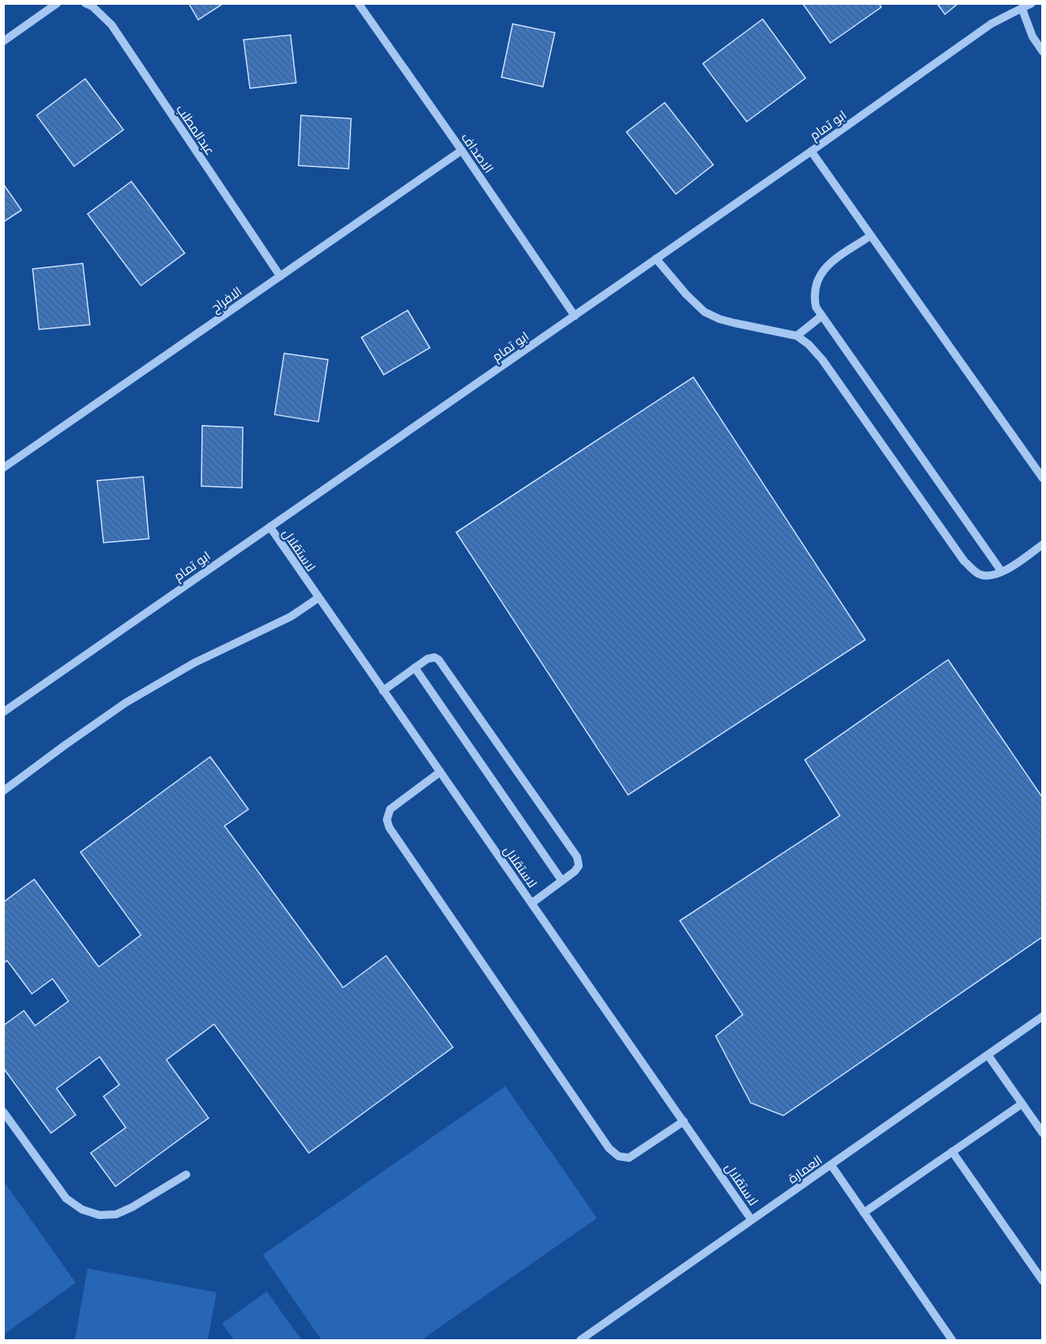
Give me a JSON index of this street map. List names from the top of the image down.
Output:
{
  "streets": {
    "street": [
      "ابو تمام",
      "عبدالمطلب",
      "الاصداف",
      "الافراح",
      "لاستقلال",
      "العمارة"
    ]
  },
  "crossings": [
    ["ابو تمام", "الاصداف"],
    ["ابو تمام", "لاستقلال"],
    ["عبدالمطلب", "الافراح"],
    ["الاصداف", "الافراح"],
    ["لاستقلال", "العمارة"]
  ]
}
